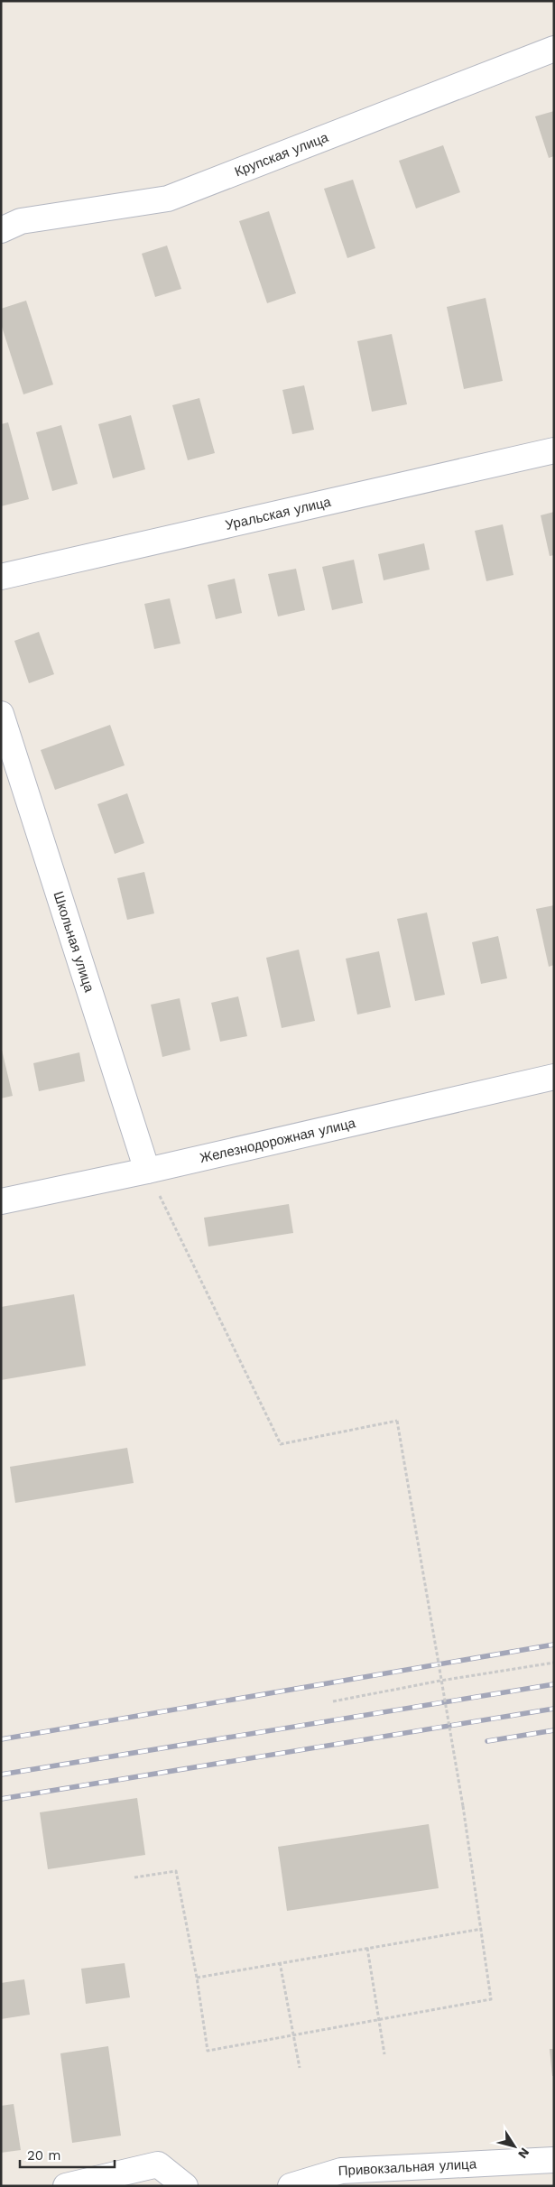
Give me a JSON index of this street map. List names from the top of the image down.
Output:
{
  "streets": {
    "street": [
      "Крупская улица",
      "Уральская улица",
      "Школьная улица",
      "Железнодорожная улица",
      "Привокзальная улица"
    ]
  },
  "crossings": [
    ["Школьная улица", "Железнодорожная улица"]
  ],
  "scale_bar": "20 m",
  "north": "bottom right"
}
